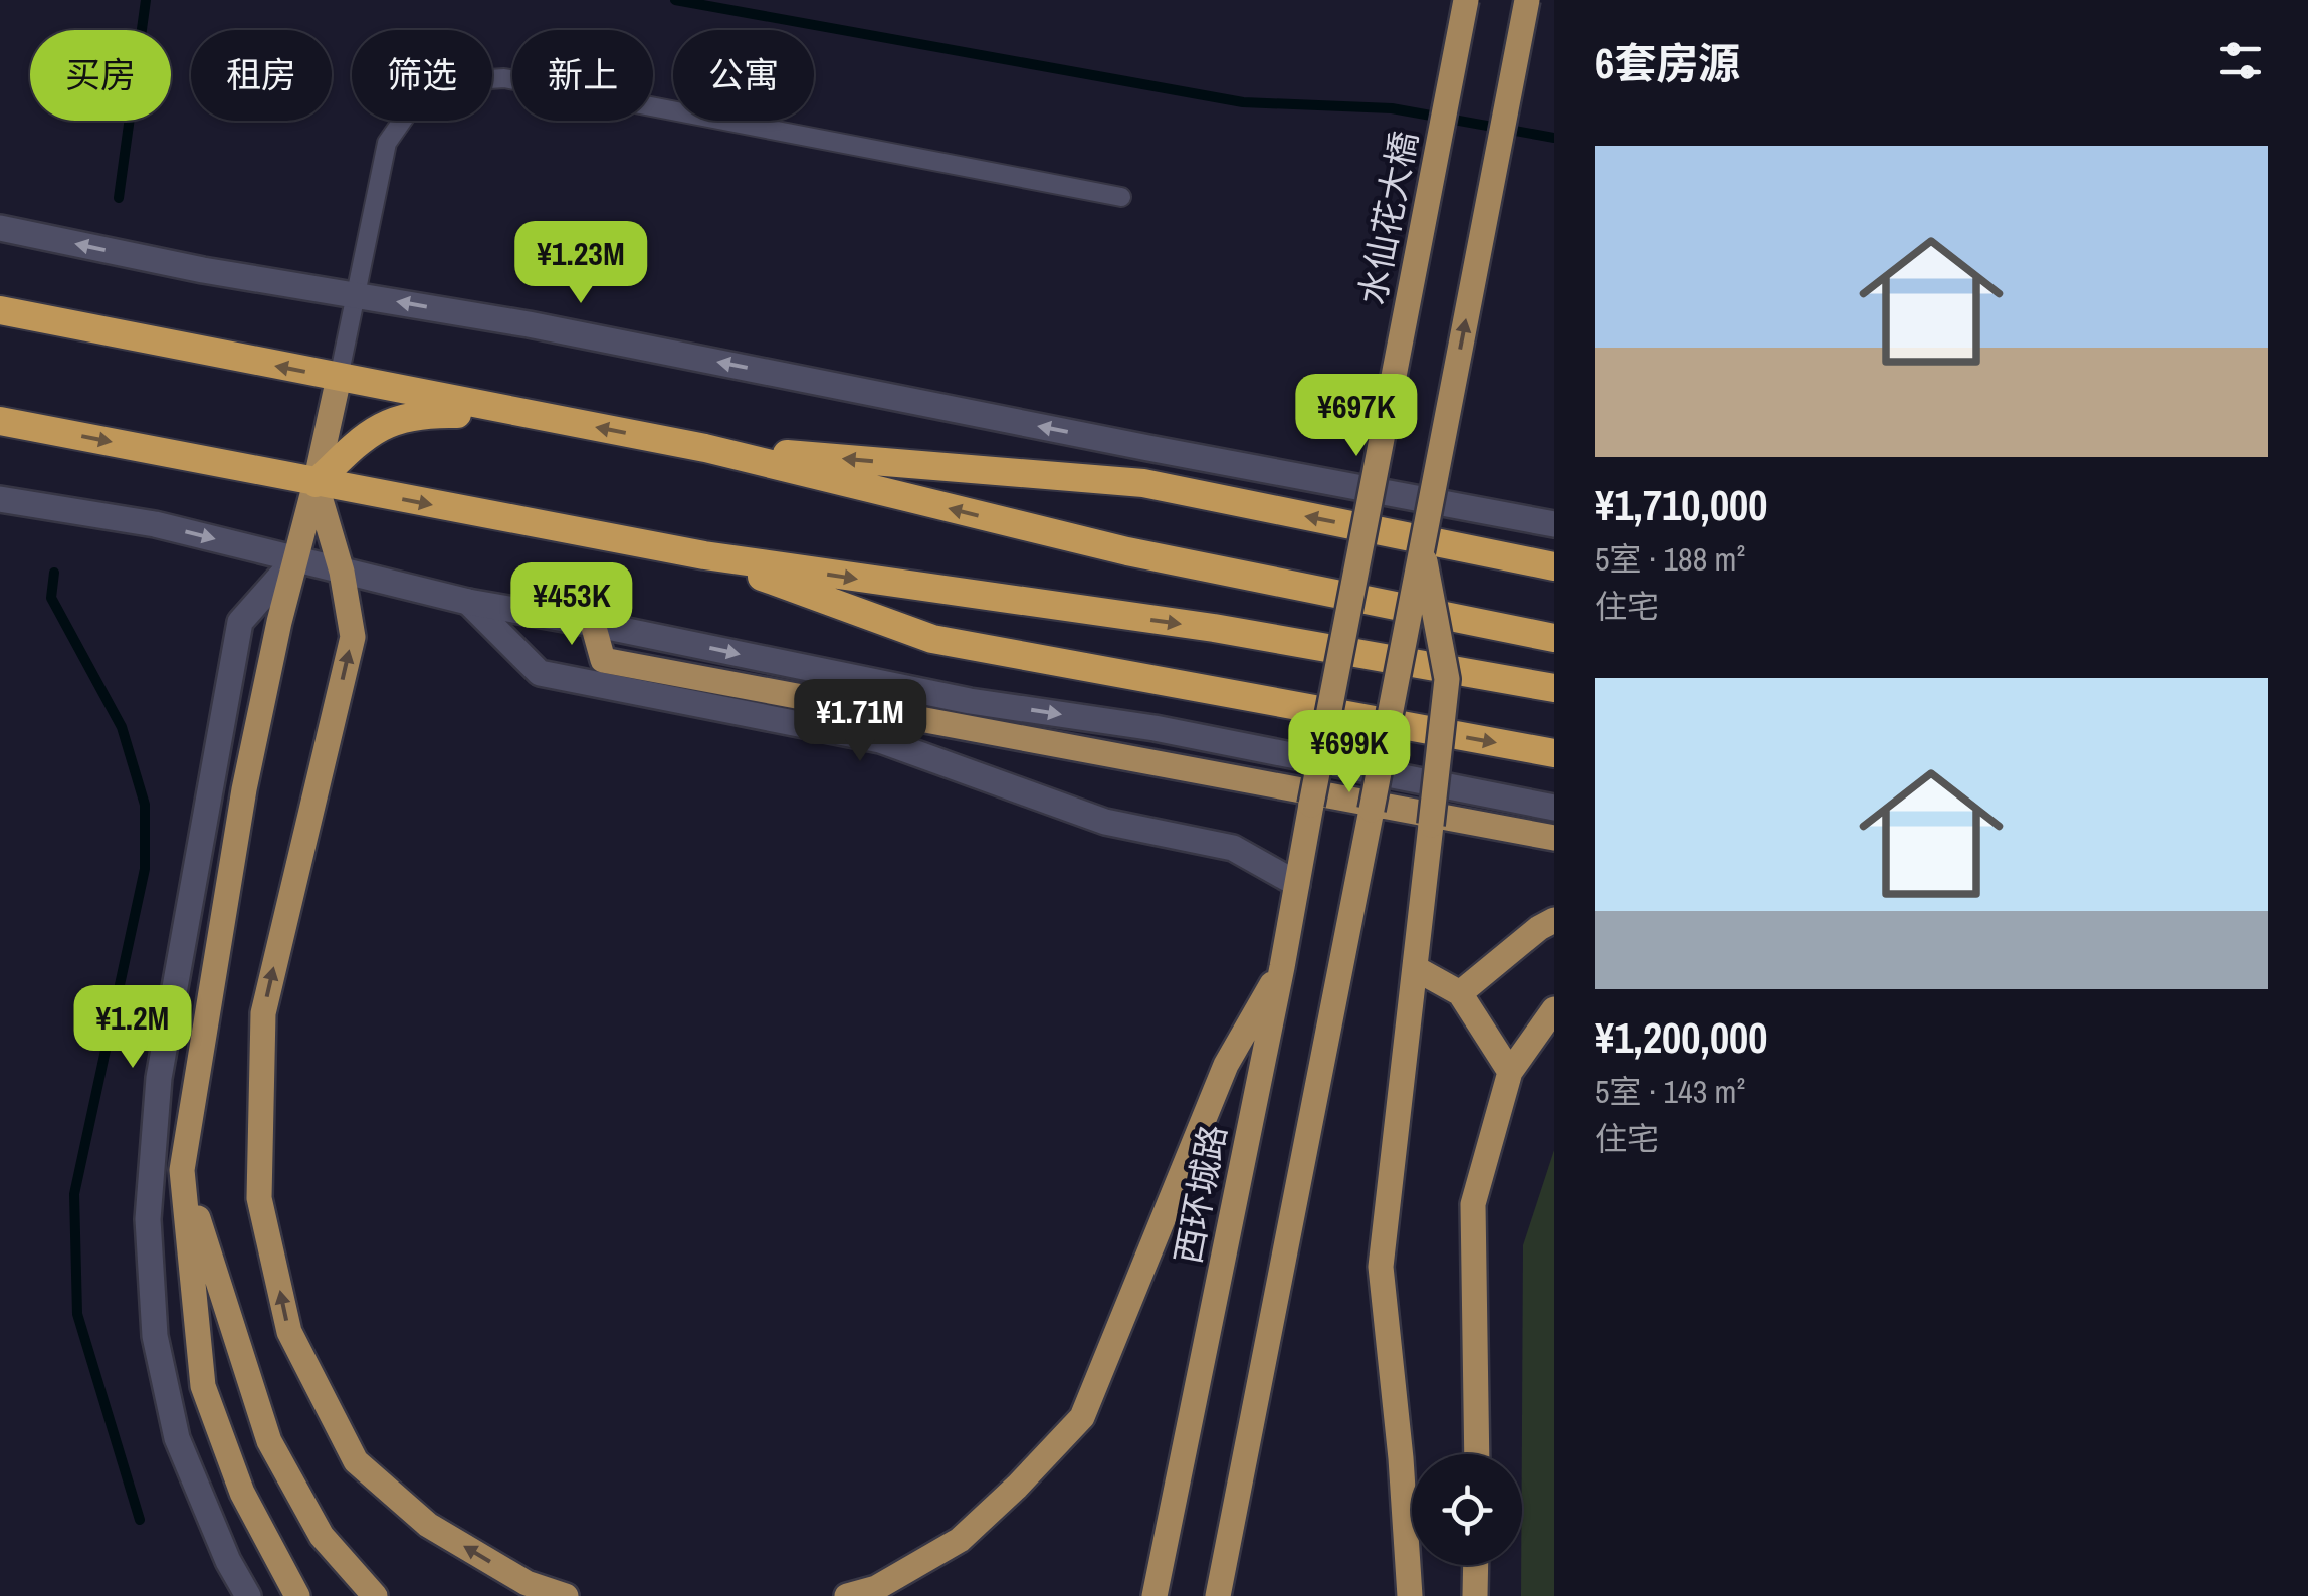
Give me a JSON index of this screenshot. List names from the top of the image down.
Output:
{
  "streets": {
    "main road": ["水仙花大橋", "西环城路"]
  },
  "crossings": [
    ["水仙花大橋", "西环城路"]
  ],
  "page": {
    "heading": "6套房源",
    "chip": [
      "买房",
      "租房",
      "筛选",
      "新上",
      "公寓"
    ],
    "list": [
      {
        "name": "¥1,710,000",
        "note": "5室 · 188 m² · 住宅"
      },
      {
        "name": "¥1,200,000",
        "note": "5室 · 143 m² · 住宅"
      }
    ],
    "price": [
      "¥1.23M",
      "¥697K",
      "¥453K",
      "¥1.71M",
      "¥699K",
      "¥1.2M"
    ]
  }
}
